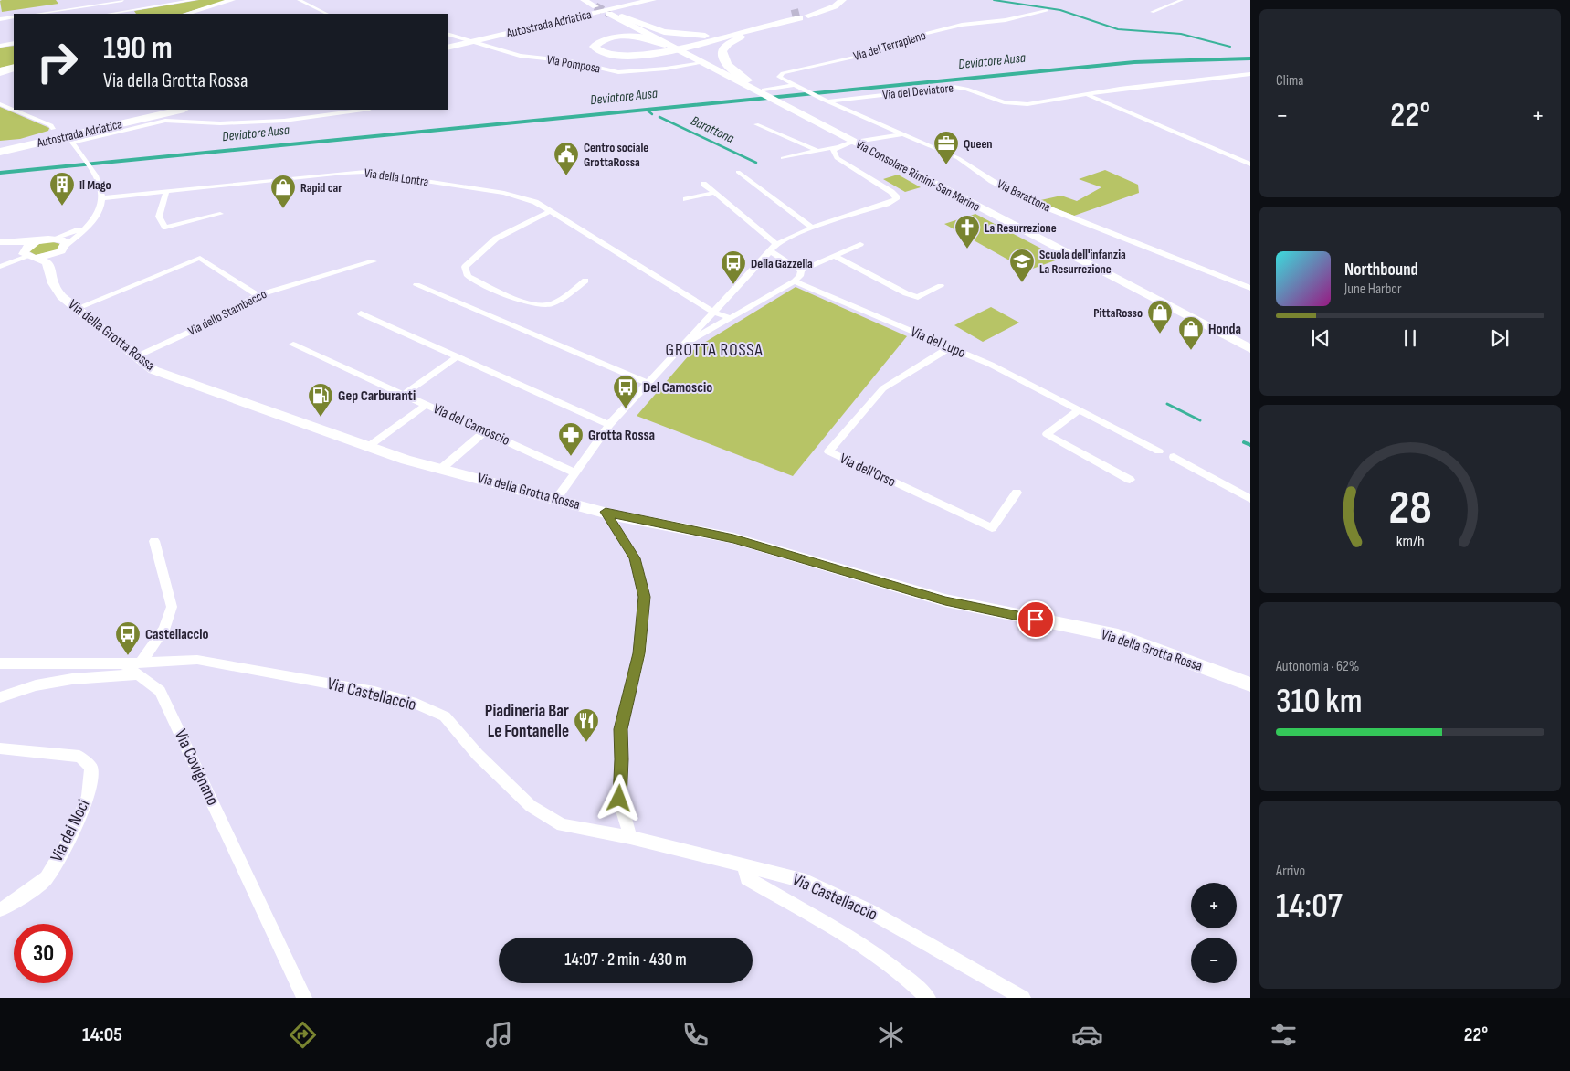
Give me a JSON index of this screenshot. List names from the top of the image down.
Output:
{
  "streets": {
    "highway": ["Autostrada Adriatica"],
    "main road": ["Via Consolare Rimini-San Marino"],
    "street": [
      "Via del Terrapieno",
      "Via Pomposa",
      "Via del Deviatore",
      "Via della Lontra",
      "Via Barattona",
      "Via dello Stambecco",
      "Via della Grotta Rossa",
      "Via del Lupo",
      "Via del Camoscio",
      "Via dell'Orso",
      "Via Castellaccio",
      "Via Covignano",
      "Via dei Noci"
    ]
  },
  "crossings": [
    ["Autostrada Adriatica", "Via Consolare Rimini-San Marino"],
    ["Via del Terrapieno", "Via Barattona"],
    ["Via Pomposa", "Via Consolare Rimini-San Marino"],
    ["Via del Deviatore", "Via Barattona"],
    ["Via dello Stambecco", "Via della Grotta Rossa"],
    ["Via del Lupo", "Via dell'Orso"],
    ["Via Castellaccio", "Via Covignano"]
  ],
  "districts": ["GROTTA ROSSA"],
  "water": ["Deviatore Ausa", "Barattona"],
  "places": {
    "office": ["Queen"],
    "public building": ["Centro sociale GrottaRossa"],
    "building": ["Il Mago"],
    "shop": ["Rapid car", "PittaRosso", "Honda"],
    "church": ["La Resurrezione"],
    "school or university": ["Scuola dell'infanzia La Resurrezione"],
    "bus stop": ["Della Gazzella", "Del Camoscio", "Castellaccio"],
    "fuel station": ["Gep Carburanti"],
    "pharmacy": ["Grotta Rossa"],
    "restaurant": ["Piadineria Bar Le Fontanelle"]
  },
  "page": {
    "tile": [
      "Clima",
      ["Autonomia · 62%", "310 km"],
      ["Arrivo", "14:07"]
    ],
    "turn": ["190 m", "Via della Grotta Rossa"],
    "heat": ["−", "22°", "+"],
    "song": ["Northbound", "June Harbor"],
    "map_buttons": ["+", "−"],
    "limit": "30",
    "trip": "14:07 · 2 min · 430 m",
    "tabs": ["14:05", "22°"],
    "gauge": ["28", "km/h"]
  }
}
